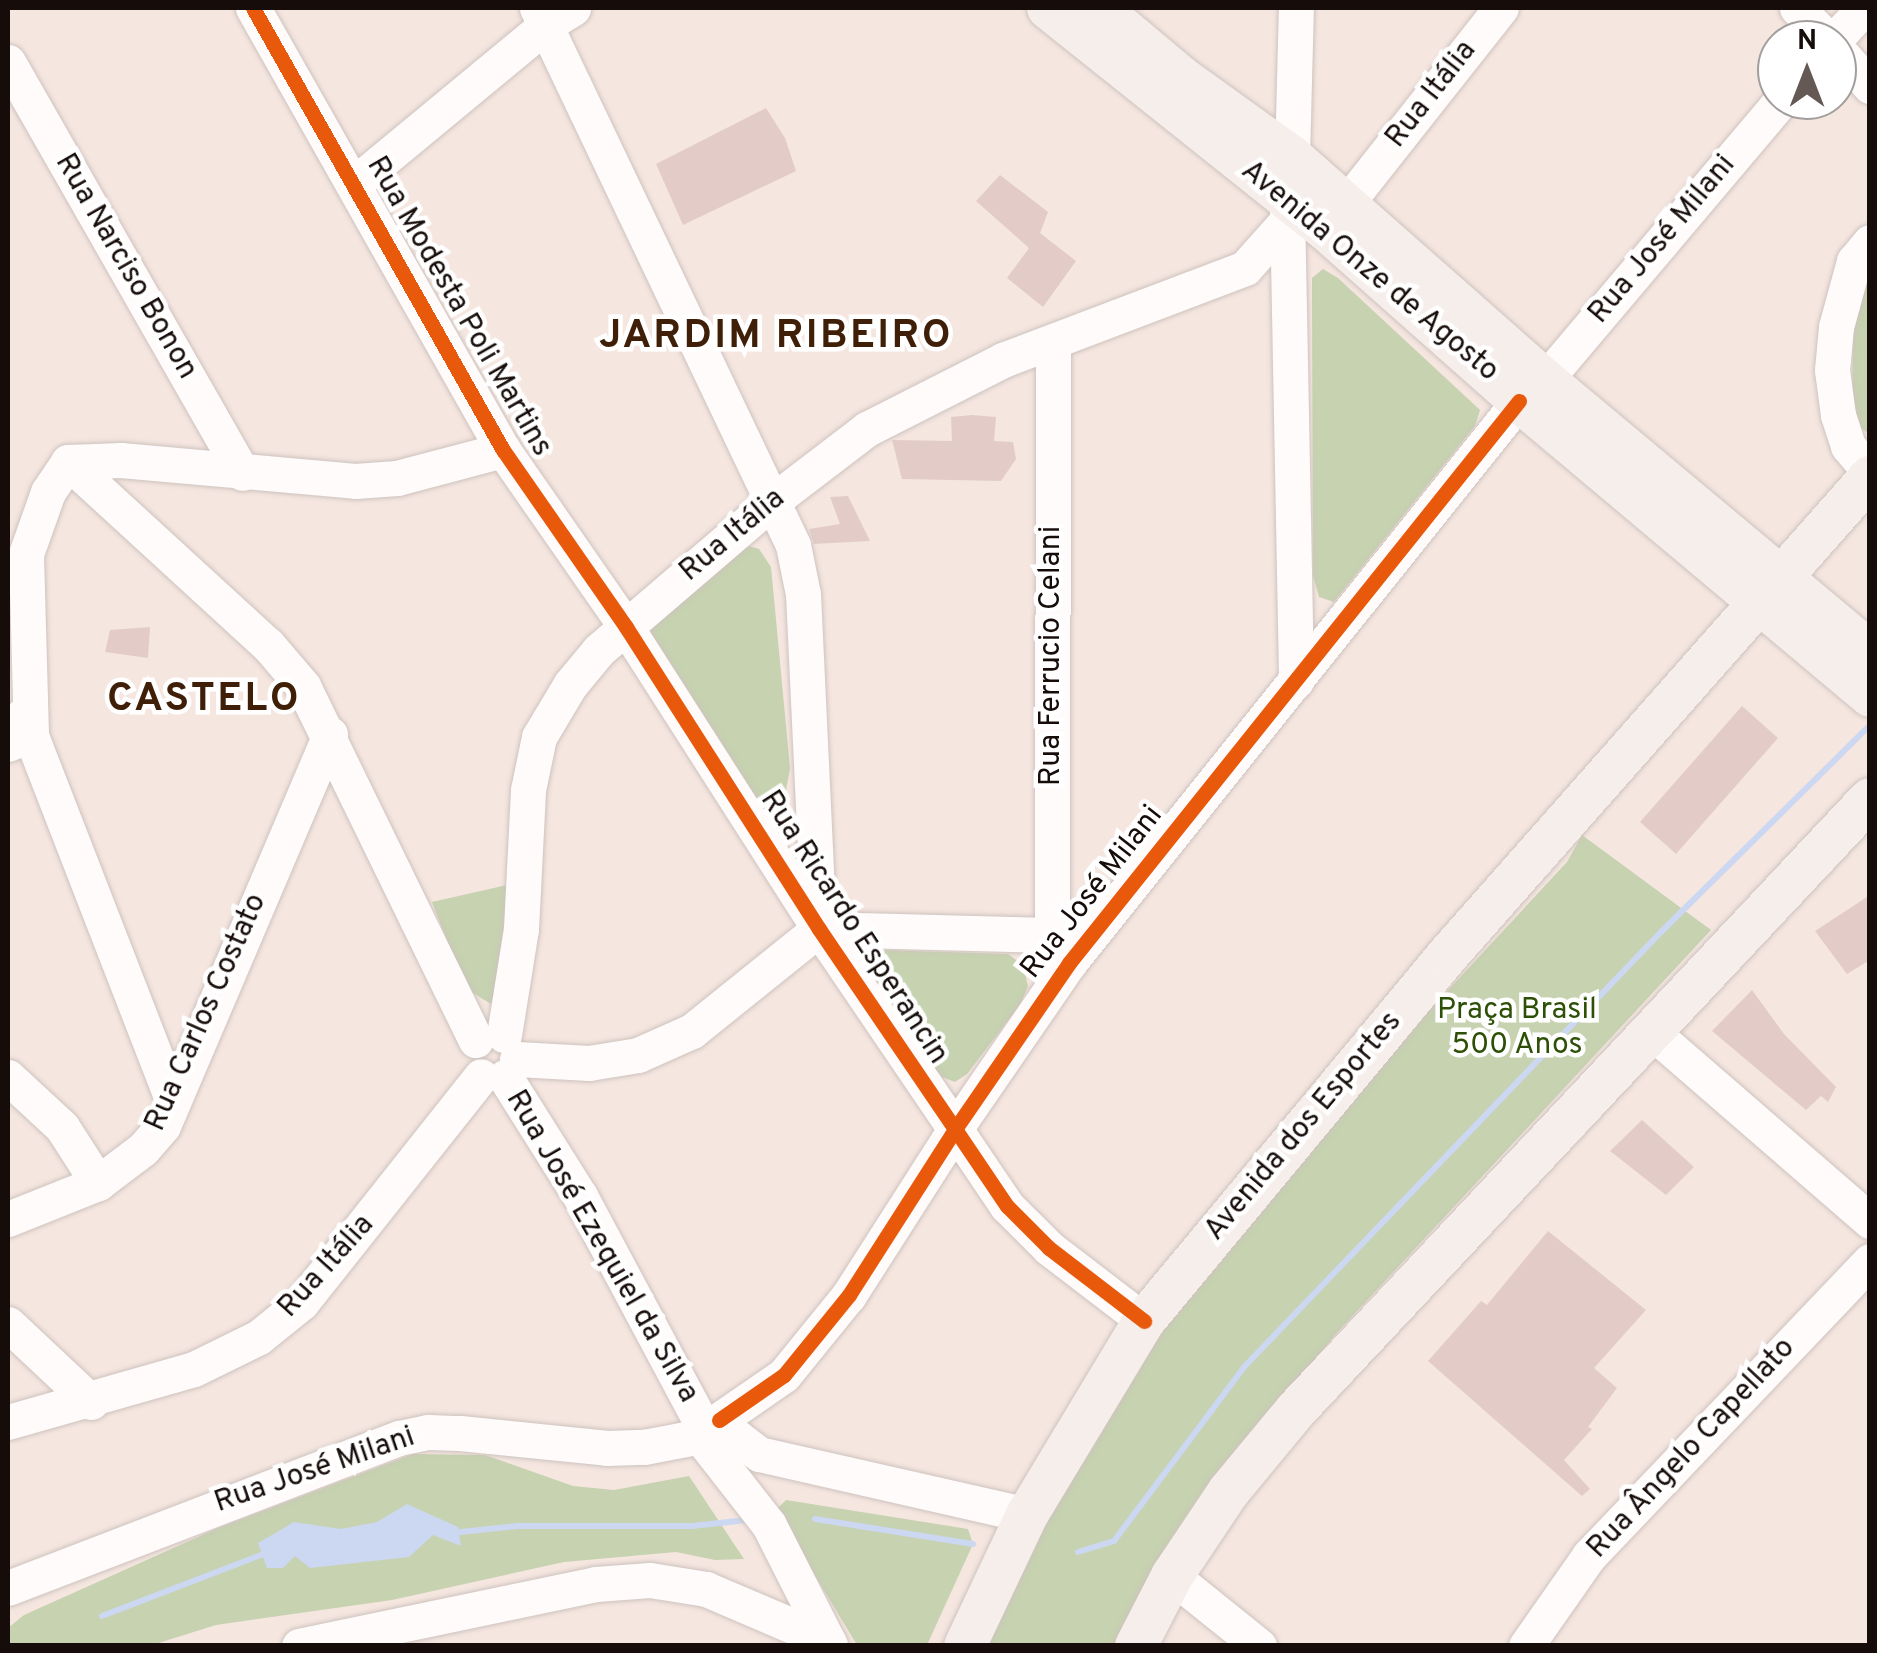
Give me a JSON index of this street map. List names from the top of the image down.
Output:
{
  "streets": {
    "main road": ["Avenida Onze de Agosto", "Avenida dos Esportes"],
    "street": [
      "Rua Itália",
      "Rua José Milani",
      "Rua Narciso Bonon",
      "Rua Modesta Poli Martins",
      "Rua Ferrucio Celani",
      "Rua Ricardo Esperancin",
      "Rua Carlos Costato",
      "Rua José Ezequiel da Silva",
      "Rua Ângelo Capellato"
    ]
  },
  "crossings": [
    ["Rua Itália", "Avenida Onze de Agosto"],
    ["Rua Itália", "Rua Modesta Poli Martins"],
    ["Rua Itália", "Rua Ferrucio Celani"],
    ["Rua Itália", "Rua Ricardo Esperancin"],
    ["Rua Itália", "Rua José Ezequiel da Silva"],
    ["Rua José Milani", "Avenida Onze de Agosto"],
    ["Rua José Milani", "Rua Ferrucio Celani"],
    ["Rua José Milani", "Rua Ricardo Esperancin"],
    ["Rua José Milani", "Rua José Ezequiel da Silva"],
    ["Avenida Onze de Agosto", "Avenida dos Esportes"],
    ["Rua Modesta Poli Martins", "Rua Ricardo Esperancin"],
    ["Rua Ricardo Esperancin", "Avenida dos Esportes"],
    ["Rua Carlos Costato", "Rua José Ezequiel da Silva"]
  ],
  "districts": ["JARDIM RIBEIRO", "CASTELO"],
  "parks": ["Praça Brasil 500 Anos"],
  "north": "top"
}
